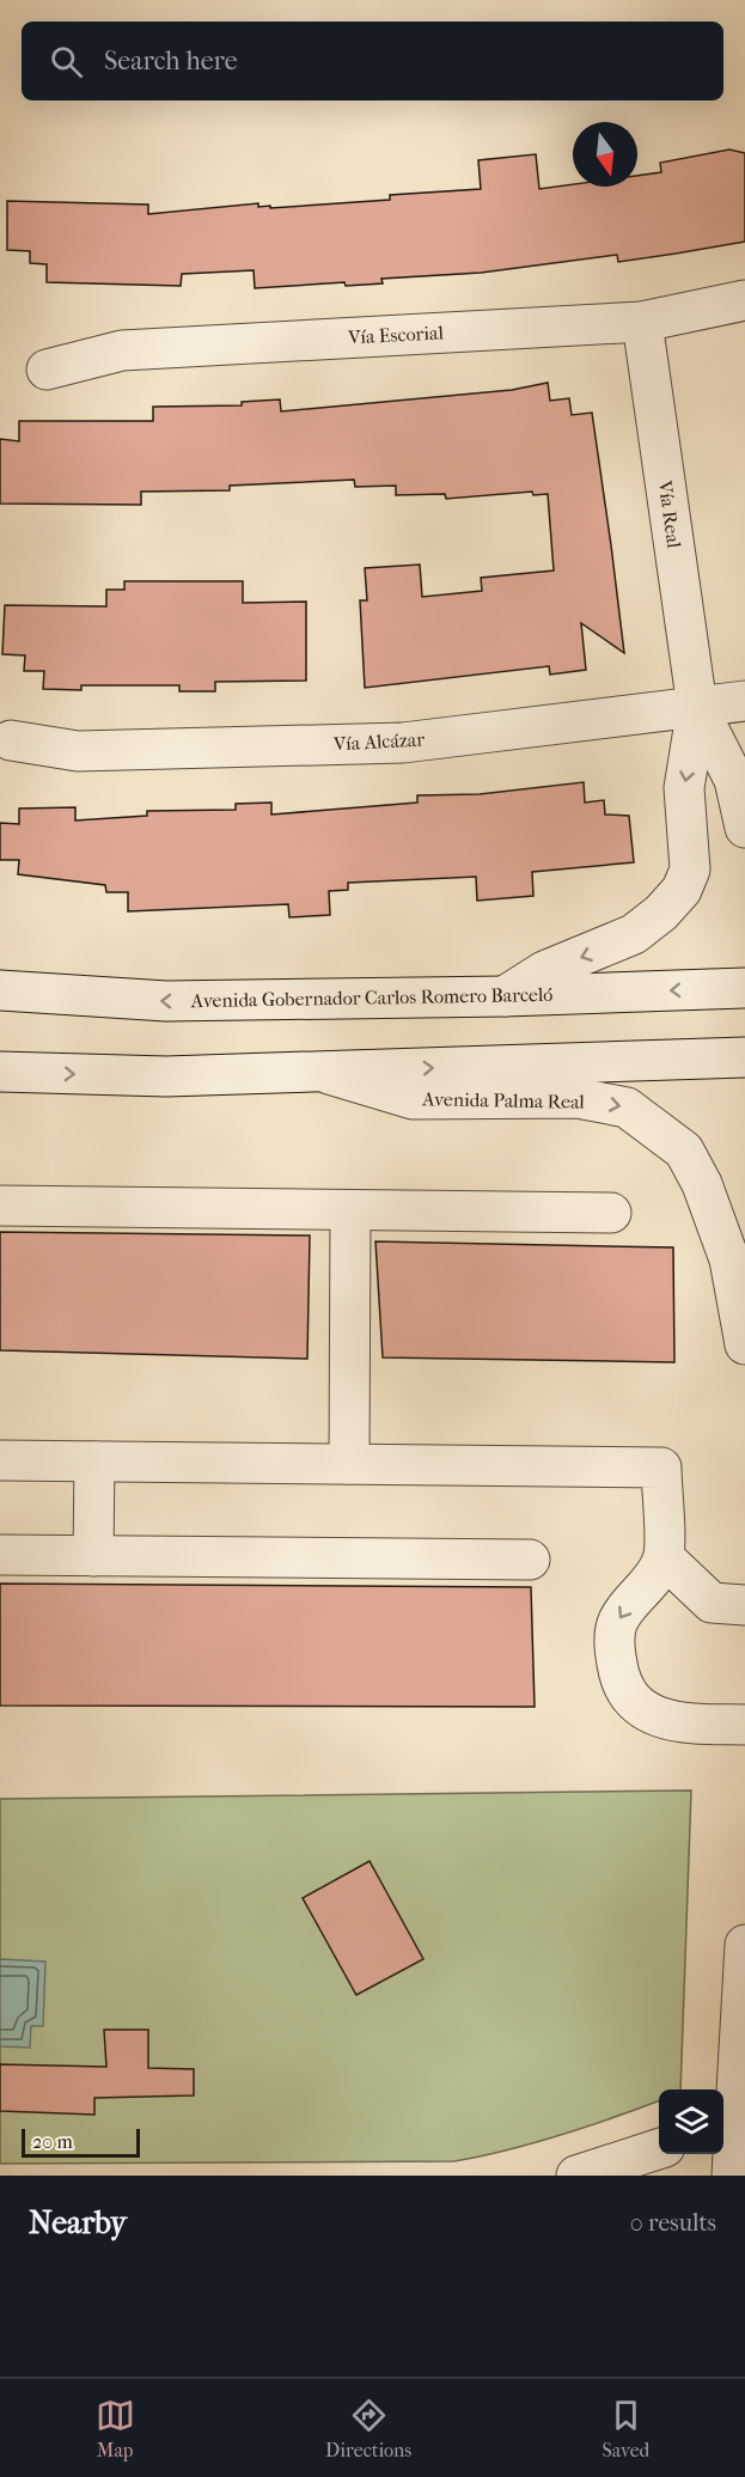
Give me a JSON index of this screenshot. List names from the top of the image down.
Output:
{
  "streets": {
    "street": [
      "Vía Escorial",
      "Vía Real",
      "Vía Alcázar",
      "Avenida Gobernador Carlos Romero Barceló",
      "Avenida Palma Real"
    ]
  },
  "crossings": [
    ["Vía Escorial", "Vía Real"],
    ["Vía Real", "Vía Alcázar"]
  ],
  "one_way": ["Avenida Palma Real"],
  "scale_bar": "20 m",
  "north": "bottom",
  "page": {
    "search": "Search here",
    "scale": "20 m",
    "heading": ["Nearby", "0 results"],
    "nav": ["Map", "Directions", "Saved"]
  }
}
